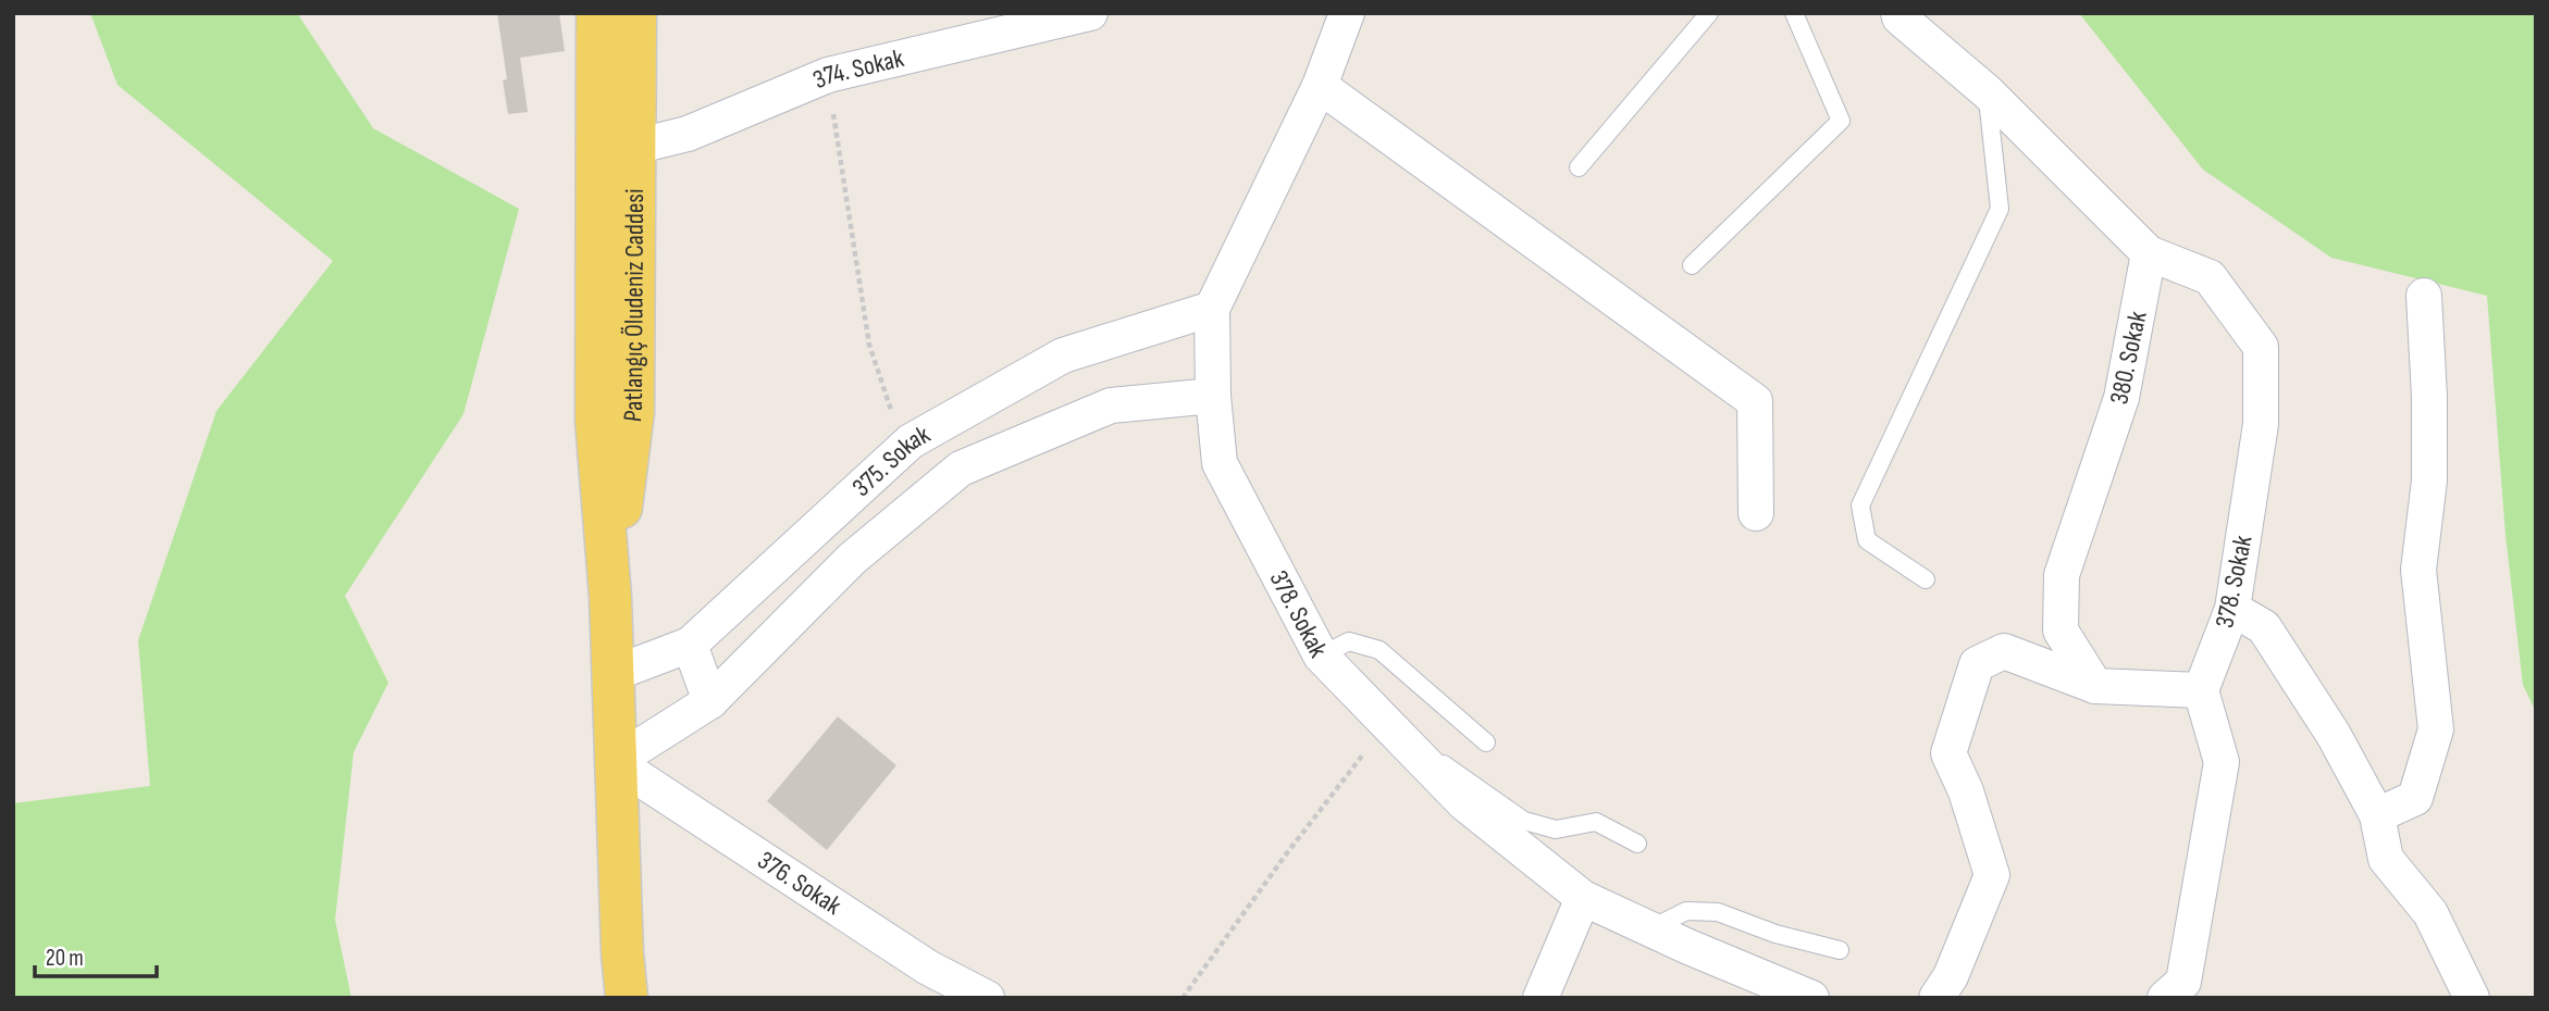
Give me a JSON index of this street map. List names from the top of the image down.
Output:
{
  "streets": {
    "main road": ["Patlangıç Öludeniz Caddesi"],
    "street": [
      "374. Sokak",
      "380. Sokak",
      "375. Sokak",
      "378. Sokak",
      "376. Sokak"
    ]
  },
  "crossings": [
    ["374. Sokak", "Patlangıç Öludeniz Caddesi"],
    ["Patlangıç Öludeniz Caddesi", "375. Sokak"],
    ["Patlangıç Öludeniz Caddesi", "376. Sokak"],
    ["380. Sokak", "378. Sokak"],
    ["375. Sokak", "378. Sokak"]
  ],
  "scale_bar": "20 m"
}
